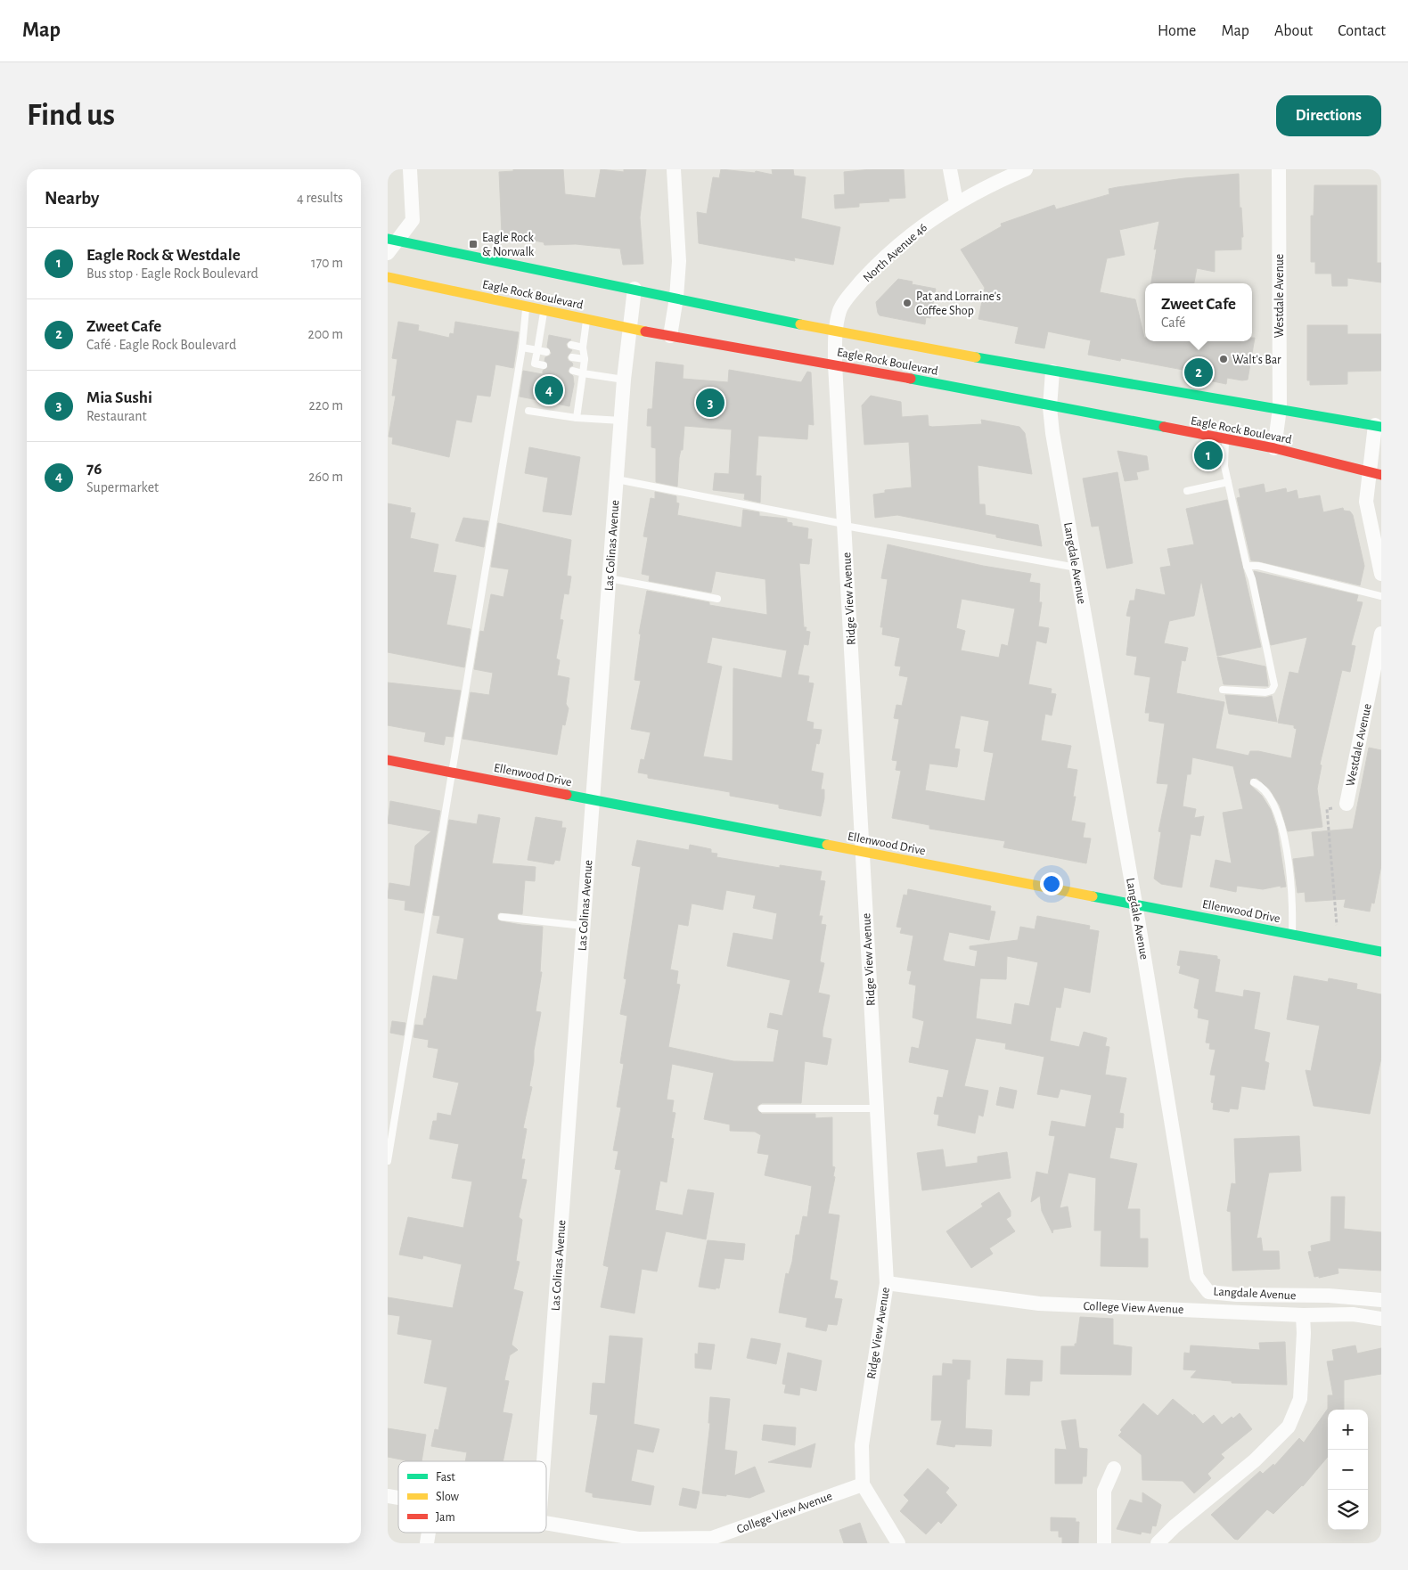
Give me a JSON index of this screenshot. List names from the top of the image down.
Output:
{
  "streets": {
    "main road": ["Eagle Rock Boulevard", "Ellenwood Drive"],
    "street": [
      "North Avenue 46",
      "Westdale Avenue",
      "Las Colinas Avenue",
      "Langdale Avenue",
      "Ridge View Avenue",
      "College View Avenue"
    ]
  },
  "crossings": [
    ["North Avenue 46", "Eagle Rock Boulevard"],
    ["North Avenue 46", "Ridge View Avenue"],
    ["Eagle Rock Boulevard", "Westdale Avenue"],
    ["Eagle Rock Boulevard", "Las Colinas Avenue"],
    ["Eagle Rock Boulevard", "Langdale Avenue"],
    ["Eagle Rock Boulevard", "Ridge View Avenue"],
    ["Las Colinas Avenue", "Ellenwood Drive"],
    ["Langdale Avenue", "Ellenwood Drive"],
    ["Langdale Avenue", "College View Avenue"],
    ["Ridge View Avenue", "Ellenwood Drive"],
    ["Ridge View Avenue", "College View Avenue"]
  ],
  "places": {
    "transit": ["Eagle Rock & Norwalk"],
    "other": ["Pat and Lorraine's Coffee Shop", "Walt's Bar"]
  },
  "legend": ["Fast", "Slow", "Jam"],
  "page": {
    "header": "Map",
    "nav": [
      "Home",
      "Map",
      "About",
      "Contact"
    ],
    "buttons": "Directions",
    "title": "Find us",
    "heading": ["Nearby", "4 results"],
    "list": [
      {
        "mark": "1",
        "name": "Eagle Rock & Westdale",
        "note": "Bus stop · Eagle Rock Boulevard",
        "value": "170 m"
      },
      {
        "mark": "2",
        "name": "Zweet Cafe",
        "note": "Café · Eagle Rock Boulevard",
        "value": "200 m"
      },
      {
        "mark": "3",
        "name": "Mia Sushi",
        "note": "Restaurant",
        "value": "220 m"
      },
      {
        "mark": "4",
        "name": "76",
        "note": "Supermarket",
        "value": "260 m"
      }
    ],
    "popup": ["Zweet Cafe", "Café"],
    "pins": [
      "2",
      "4",
      "3",
      "1"
    ],
    "map_buttons": ["+", "−"]
  }
}
